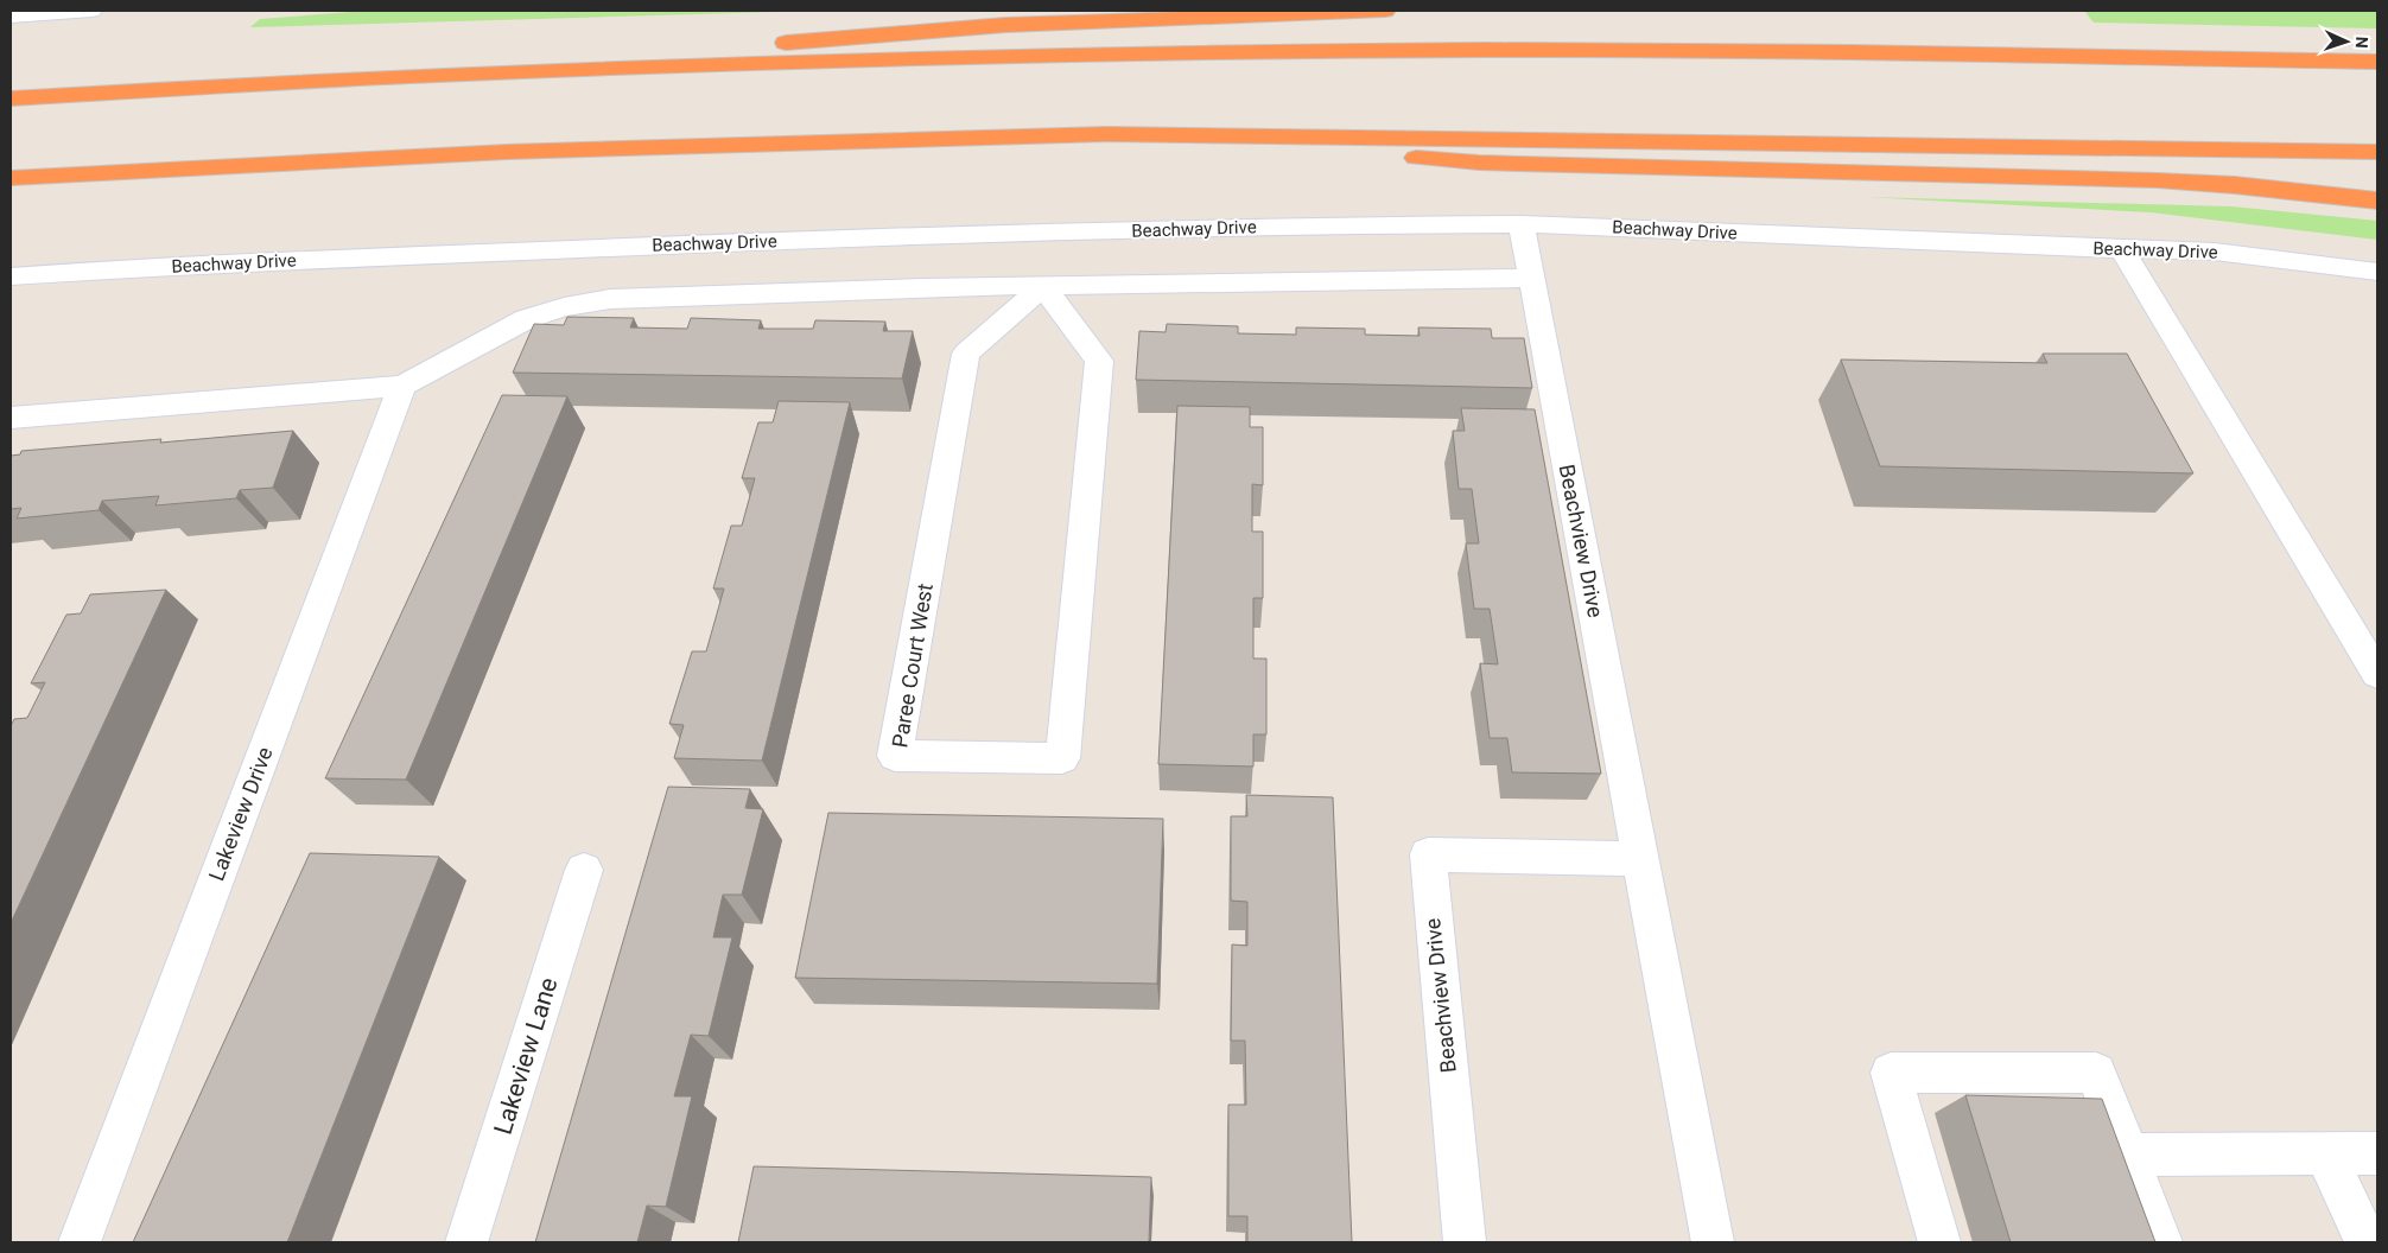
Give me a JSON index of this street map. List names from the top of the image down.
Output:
{
  "streets": {
    "street": [
      "Beachway Drive",
      "Beachview Drive",
      "Paree Court West",
      "Lakeview Drive",
      "Lakeview Lane"
    ]
  },
  "crossings": [
    ["Beachway Drive", "Beachview Drive"]
  ],
  "north": "right"
}
